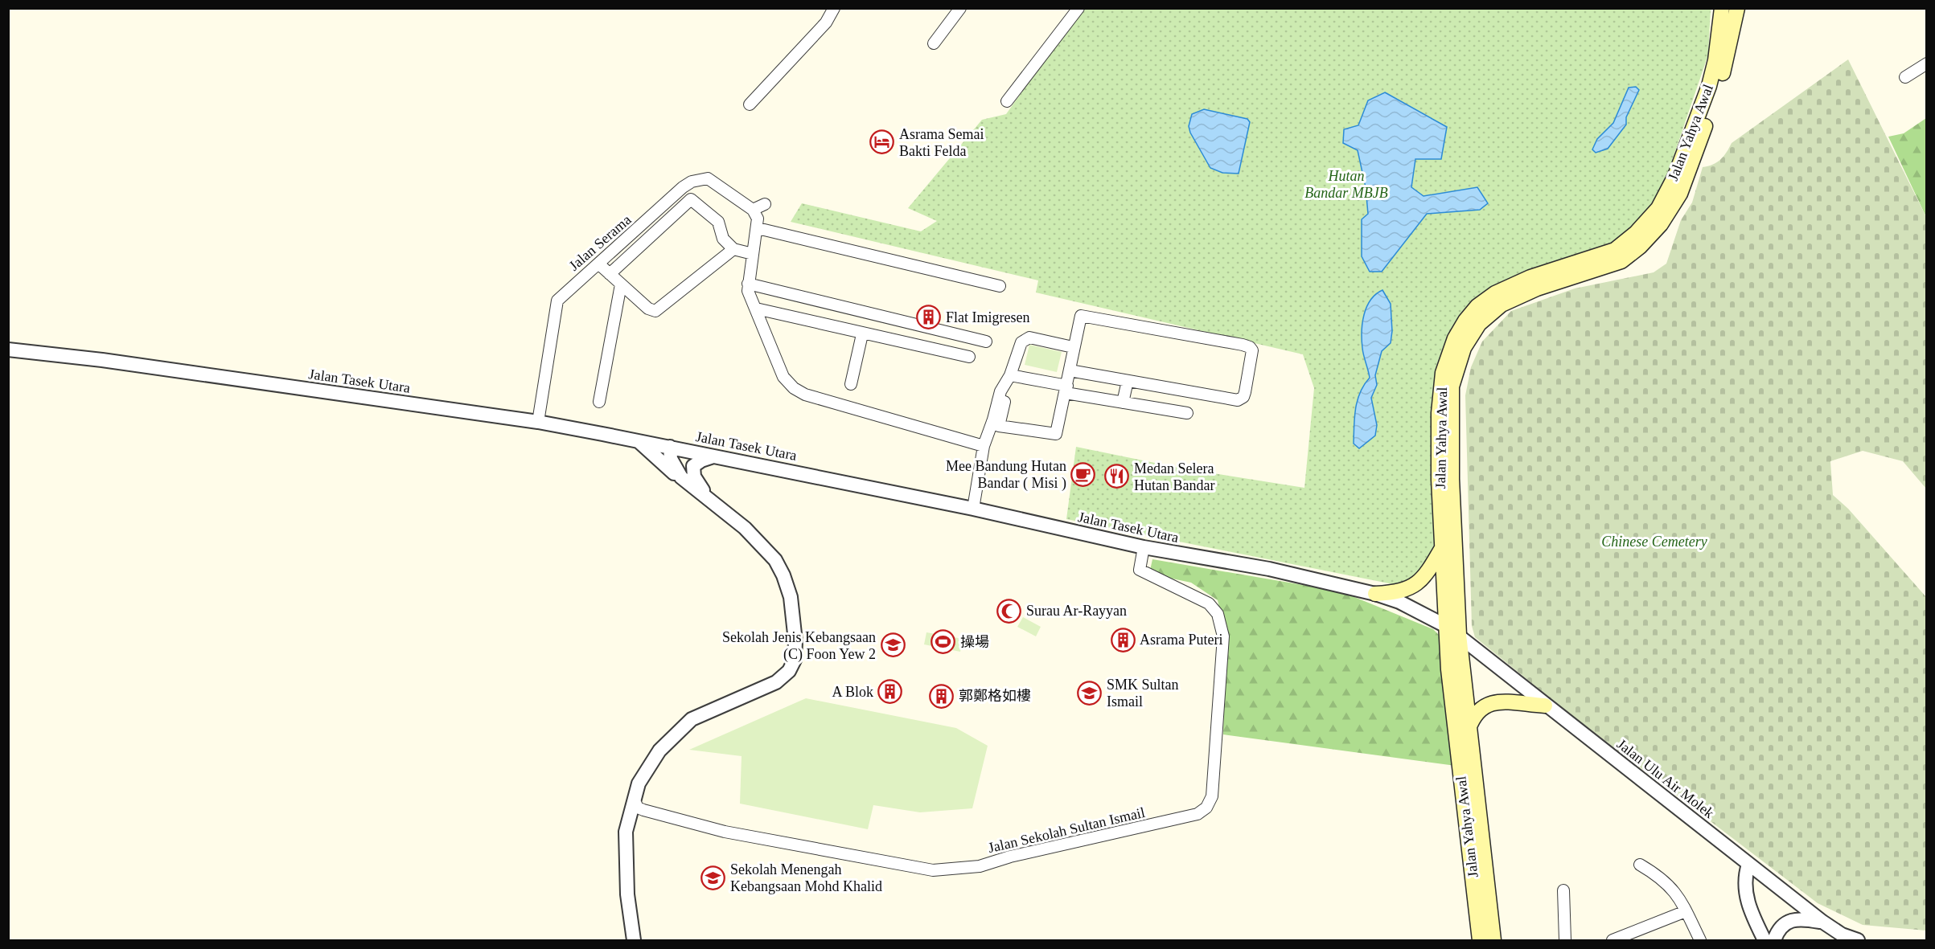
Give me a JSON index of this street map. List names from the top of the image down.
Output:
{
  "streets": {
    "main road": ["Jalan Yahya Awal"],
    "street": [
      "Jalan Serama",
      "Jalan Tasek Utara",
      "Jalan Ulu Air Molek",
      "Jalan Sekolah Sultan Ismail"
    ]
  },
  "crossings": [
    ["Jalan Yahya Awal", "Jalan Tasek Utara"],
    ["Jalan Yahya Awal", "Jalan Ulu Air Molek"],
    ["Jalan Serama", "Jalan Tasek Utara"],
    ["Jalan Tasek Utara", "Jalan Ulu Air Molek"],
    ["Jalan Tasek Utara", "Jalan Sekolah Sultan Ismail"]
  ],
  "parks": ["Hutan Bandar MBJB", "Chinese Cemetery"],
  "places": {
    "hotel": ["Asrama Semai Bakti Felda"],
    "building": [
      "Flat Imigresen",
      "Asrama Puteri",
      "A Blok",
      "郭鄭格如樓"
    ],
    "cafe": ["Mee Bandung Hutan Bandar ( Misi )"],
    "restaurant": ["Medan Selera Hutan Bandar"],
    "mosque": ["Surau Ar-Rayyan"],
    "sports": ["操場"],
    "school or university": ["Sekolah Jenis Kebangsaan (C) Foon Yew 2", "SMK Sultan Ismail", "Sekolah Menengah Kebangsaan Mohd Khalid"]
  }
}
